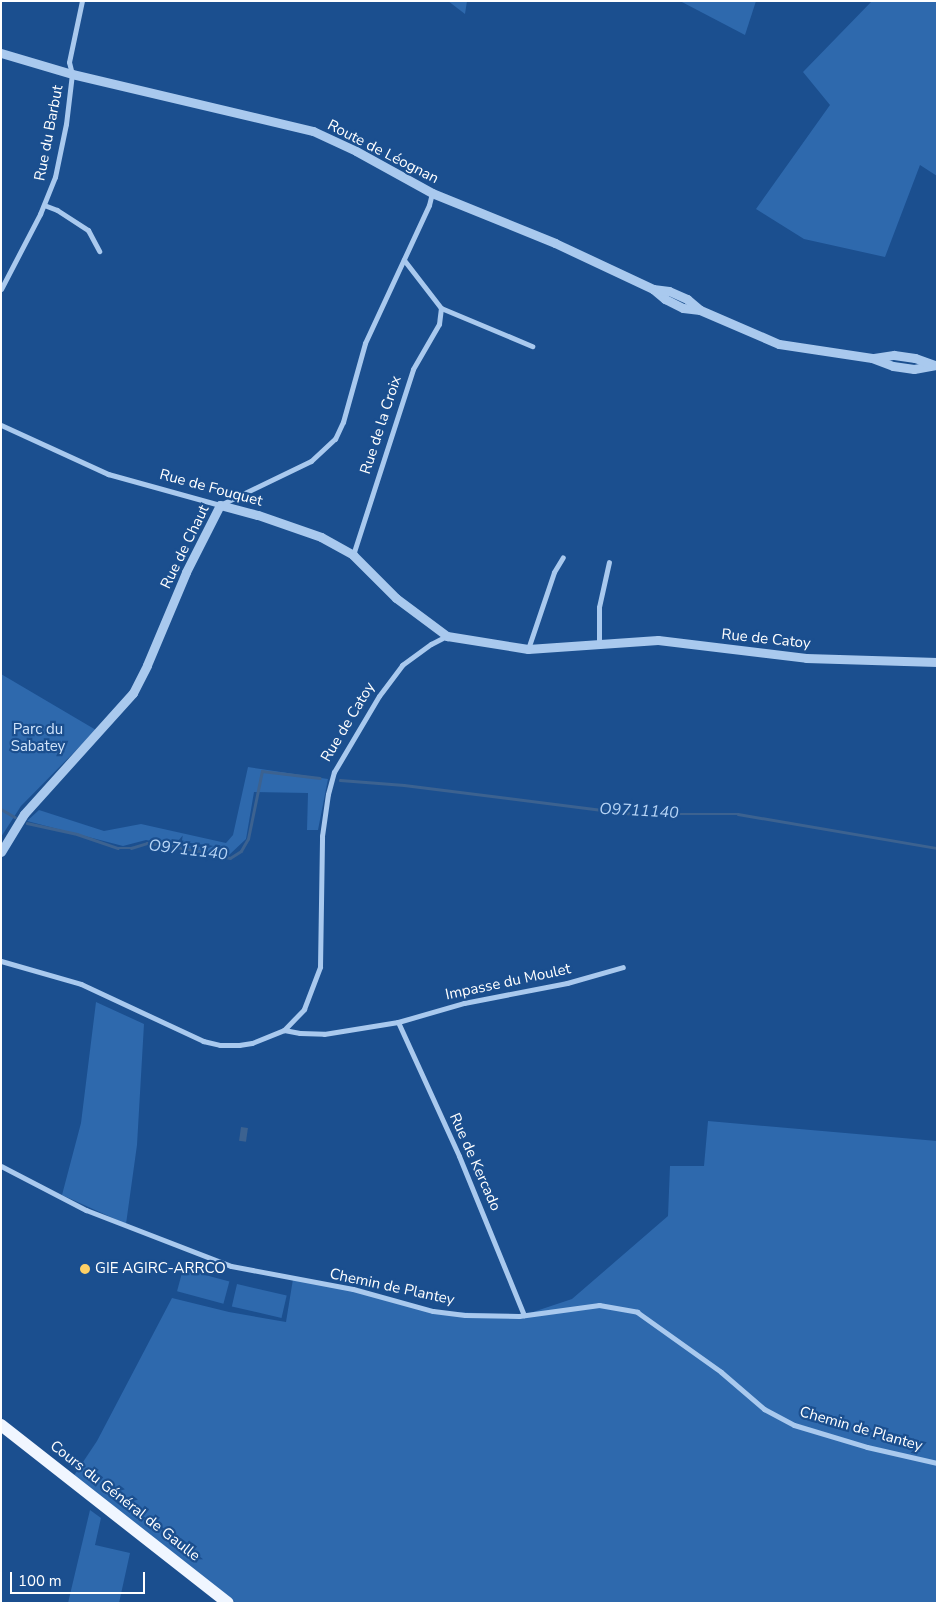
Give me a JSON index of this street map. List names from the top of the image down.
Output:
{
  "streets": {
    "main road": ["Cours du Général de Gaulle"],
    "street": [
      "Rue du Barbut",
      "Route de Léognan",
      "Rue de la Croix",
      "Rue de Fouquet",
      "Rue de Chaut",
      "Rue de Catoy",
      "Impasse du Moulet",
      "Rue de Kercado",
      "Chemin de Plantey"
    ]
  },
  "crossings": [
    ["Rue du Barbut", "Route de Léognan"],
    ["Route de Léognan", "Rue de Chaut"],
    ["Rue de la Croix", "Rue de Fouquet"],
    ["Rue de Fouquet", "Rue de Chaut"],
    ["Rue de Fouquet", "Rue de Catoy"],
    ["Rue de Catoy", "Impasse du Moulet"],
    ["Impasse du Moulet", "Rue de Kercado"],
    ["Rue de Kercado", "Chemin de Plantey"]
  ],
  "water": ["O9711140"],
  "parks": ["Parc du Sabatey"],
  "places": ["GIE AGIRC-ARRCO"],
  "scale_bar": "100 m"
}
